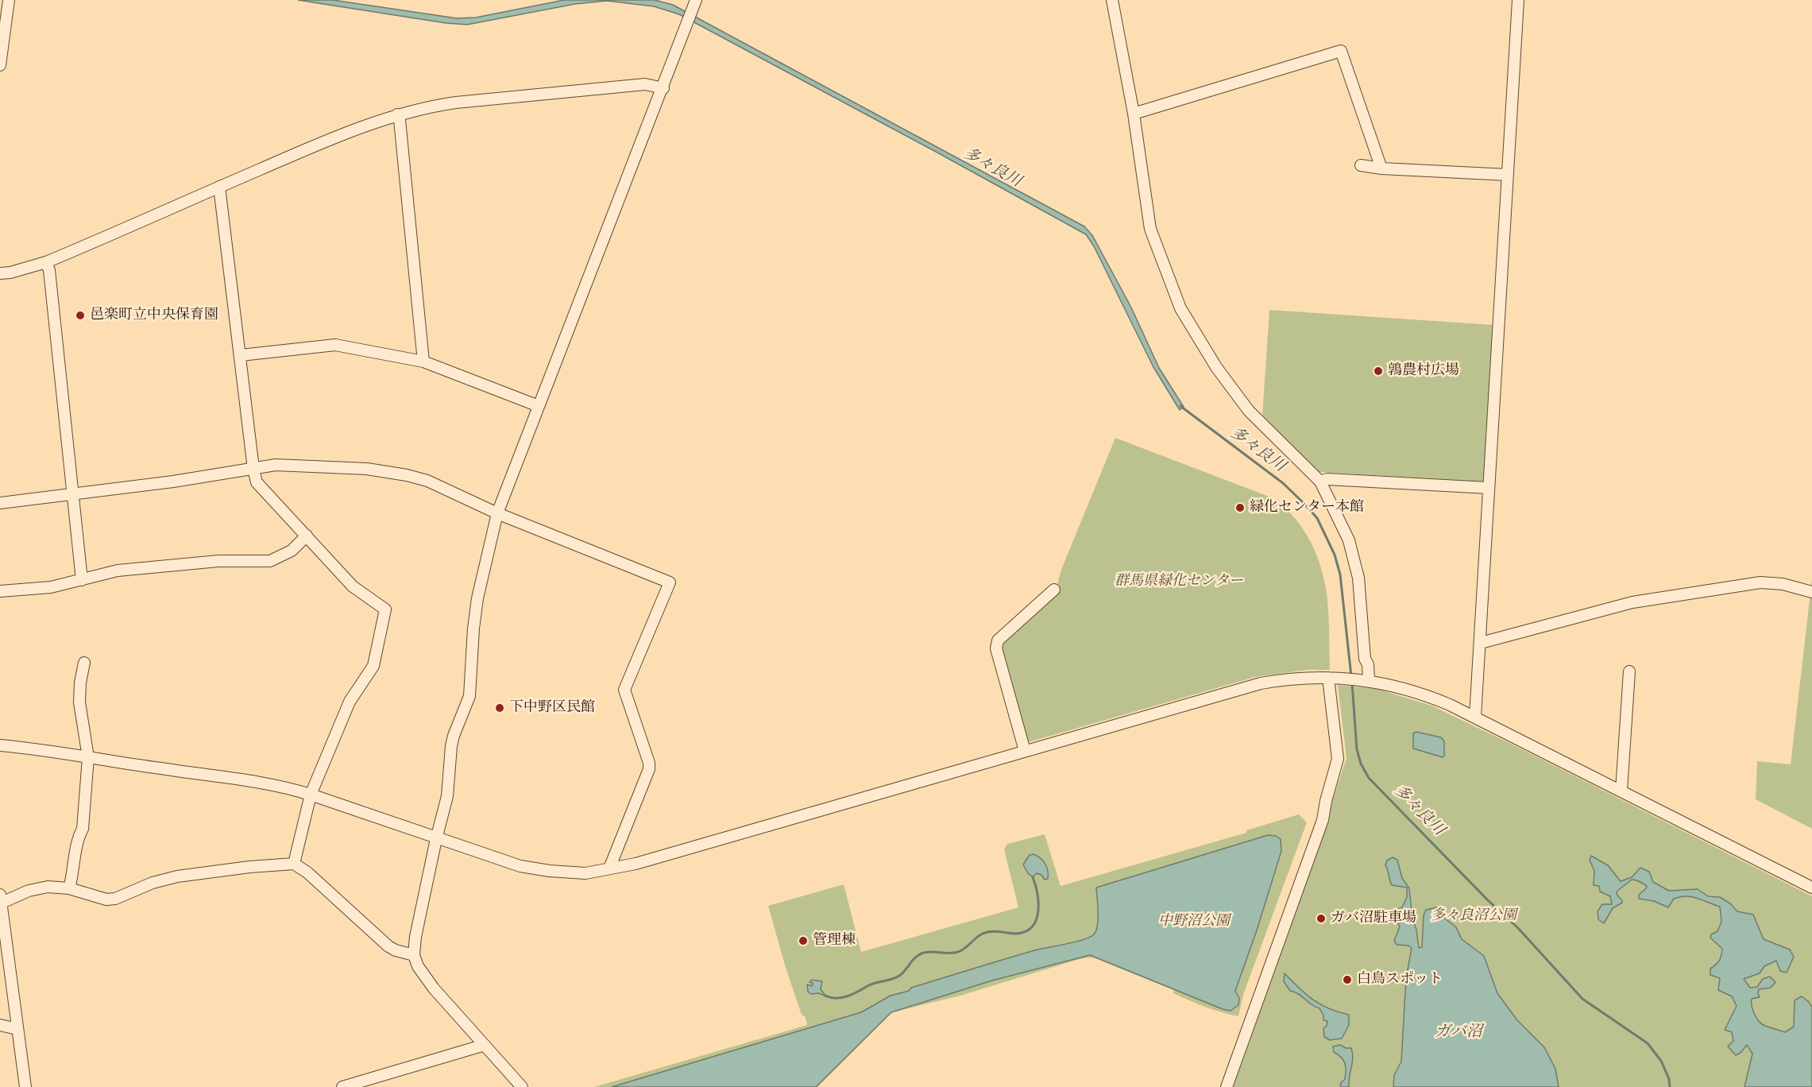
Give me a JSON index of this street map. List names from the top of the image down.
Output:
{
  "water": ["多々良川", "ガバ沼"],
  "parks": ["群馬県緑化センター", "多々良沼公園", "中野沼公園"],
  "places": [
    "邑楽町立中央保育園",
    "鶉農村広場",
    "緑化センター本館",
    "下中野区民館",
    "ガバ沼駐車場",
    "管理棟",
    "白鳥スポット"
  ]
}
